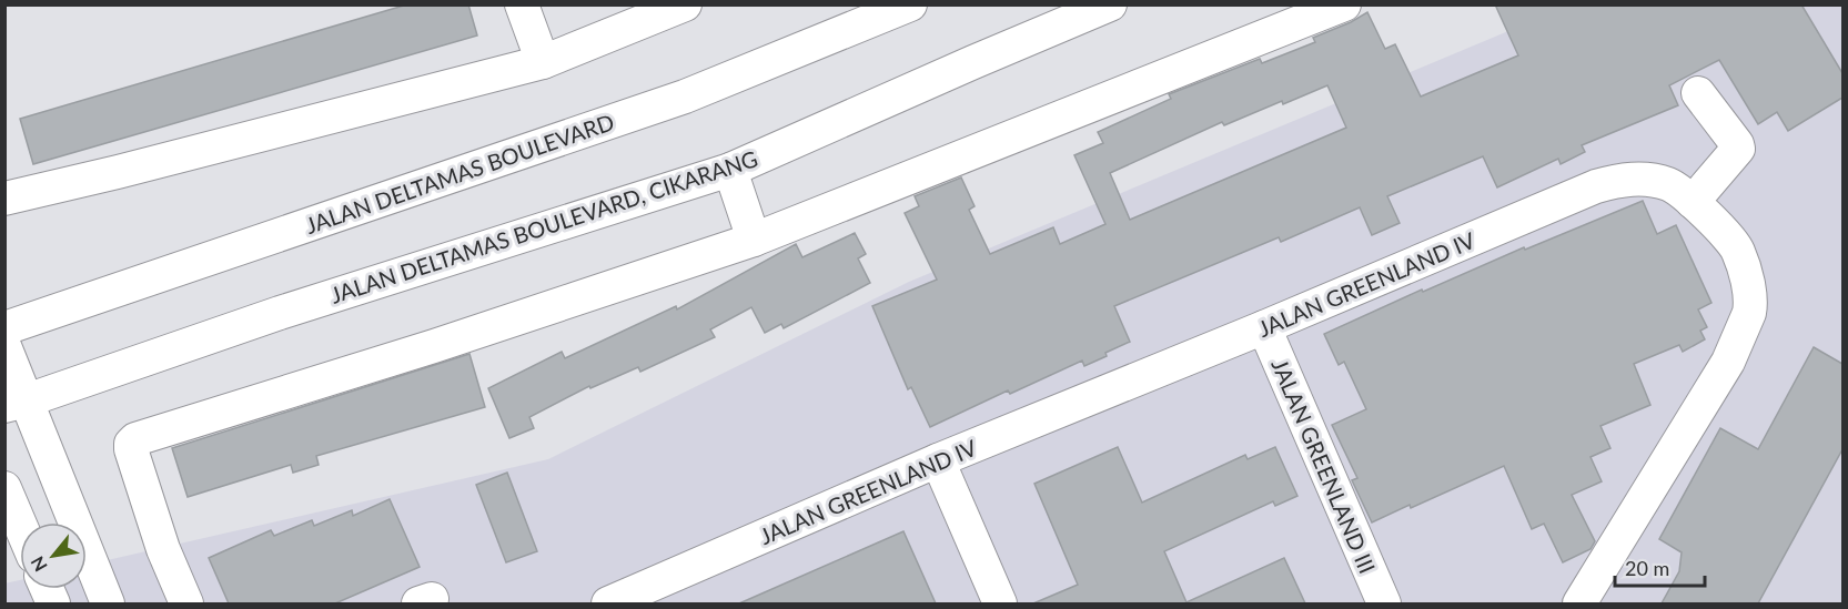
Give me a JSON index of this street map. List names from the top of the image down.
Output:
{
  "streets": {
    "street": [
      "JALAN DELTAMAS BOULEVARD",
      "JALAN DELTAMAS BOULEVARD, CIKARANG",
      "JALAN GREENLAND IV",
      "JALAN GREENLAND III"
    ]
  },
  "crossings": [
    ["JALAN GREENLAND IV", "JALAN GREENLAND III"]
  ],
  "scale_bar": "20 m",
  "north": "bottom left"
}
